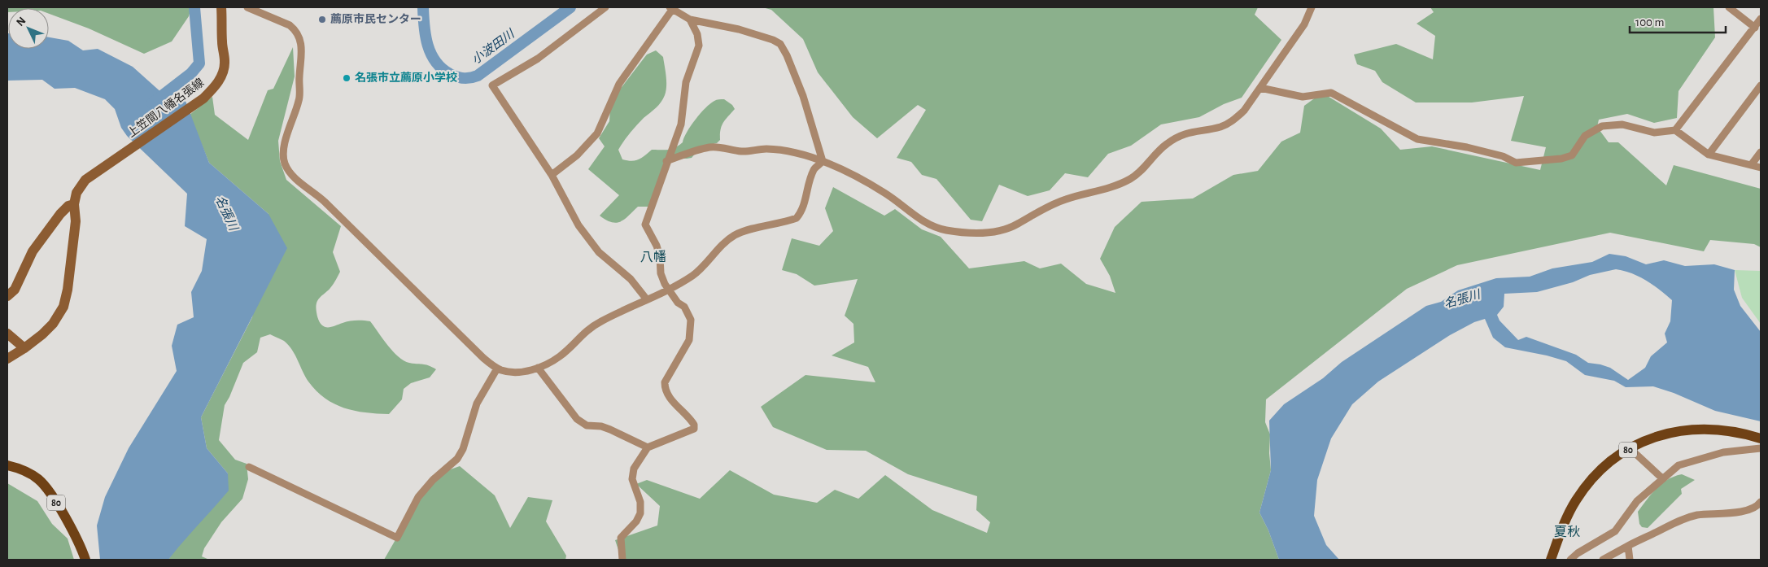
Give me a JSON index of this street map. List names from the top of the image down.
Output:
{
  "streets": {
    "main road": ["上笠間八幡名張線", "80"]
  },
  "districts": ["八幡", "夏秋"],
  "water": ["小波田川", "名張川"],
  "places": ["薦原市民センター", "名張市立薦原小学校"],
  "scale_bar": "100 m",
  "north": "top left"
}
